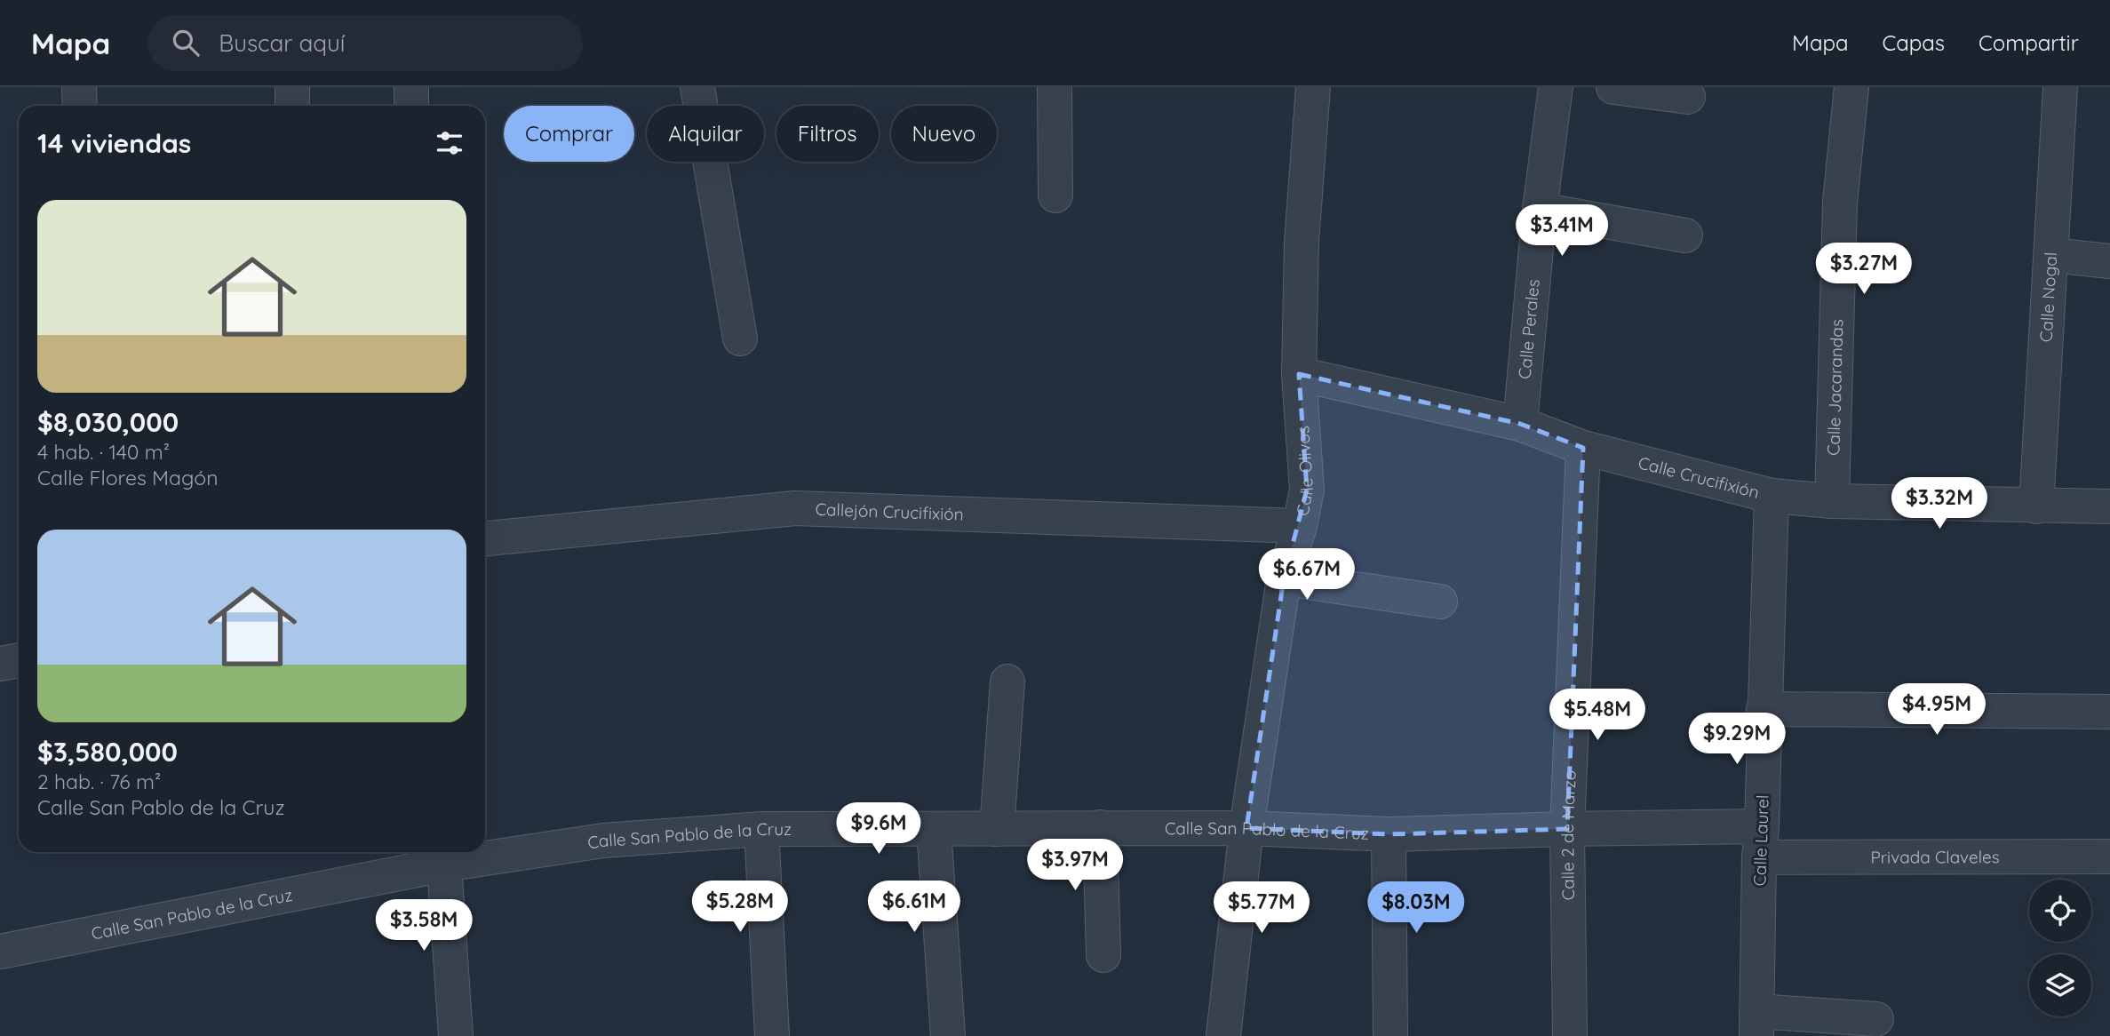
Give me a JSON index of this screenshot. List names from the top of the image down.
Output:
{
  "streets": {
    "street": [
      "Calle Nogal",
      "Calle Perales",
      "Calle Jacarandas",
      "Calle Olivos",
      "Calle Crucifixión",
      "Callejón Crucifixión",
      "Calle San Pablo de la Cruz",
      "Calle 2 de Marzo",
      "Calle Laurel",
      "Privada Claveles"
    ]
  },
  "crossings": [
    ["Calle Nogal", "Calle Crucifixión"],
    ["Calle Perales", "Calle Crucifixión"],
    ["Calle Jacarandas", "Calle Crucifixión"],
    ["Calle Olivos", "Calle Crucifixión"],
    ["Calle Olivos", "Callejón Crucifixión"],
    ["Calle Olivos", "Calle San Pablo de la Cruz"],
    ["Calle Crucifixión", "Calle 2 de Marzo"],
    ["Calle Crucifixión", "Calle Laurel"],
    ["Calle San Pablo de la Cruz", "Calle 2 de Marzo"],
    ["Calle San Pablo de la Cruz", "Calle Laurel"],
    ["Calle San Pablo de la Cruz", "Privada Claveles"],
    ["Calle Laurel", "Privada Claveles"]
  ],
  "page": {
    "header": "Mapa",
    "search": "Buscar aquí",
    "nav": ["Mapa", "Capas", "Compartir"],
    "chip": [
      "Comprar",
      "Alquilar",
      "Filtros",
      "Nuevo"
    ],
    "heading": "14 viviendas",
    "list": [
      {
        "name": "$8,030,000",
        "note": "4 hab. · 140 m² · Calle Flores Magón"
      },
      {
        "name": "$3,580,000",
        "note": "2 hab. · 76 m² · Calle San Pablo de la Cruz"
      }
    ],
    "price": [
      "$3.41M",
      "$3.27M",
      "$3.32M",
      "$6.67M",
      "$4.95M",
      "$5.48M",
      "$9.29M",
      "$9.6M",
      "$3.97M",
      "$5.28M",
      "$6.61M",
      "$5.77M",
      "$8.03M",
      "$3.58M"
    ]
  }
}
